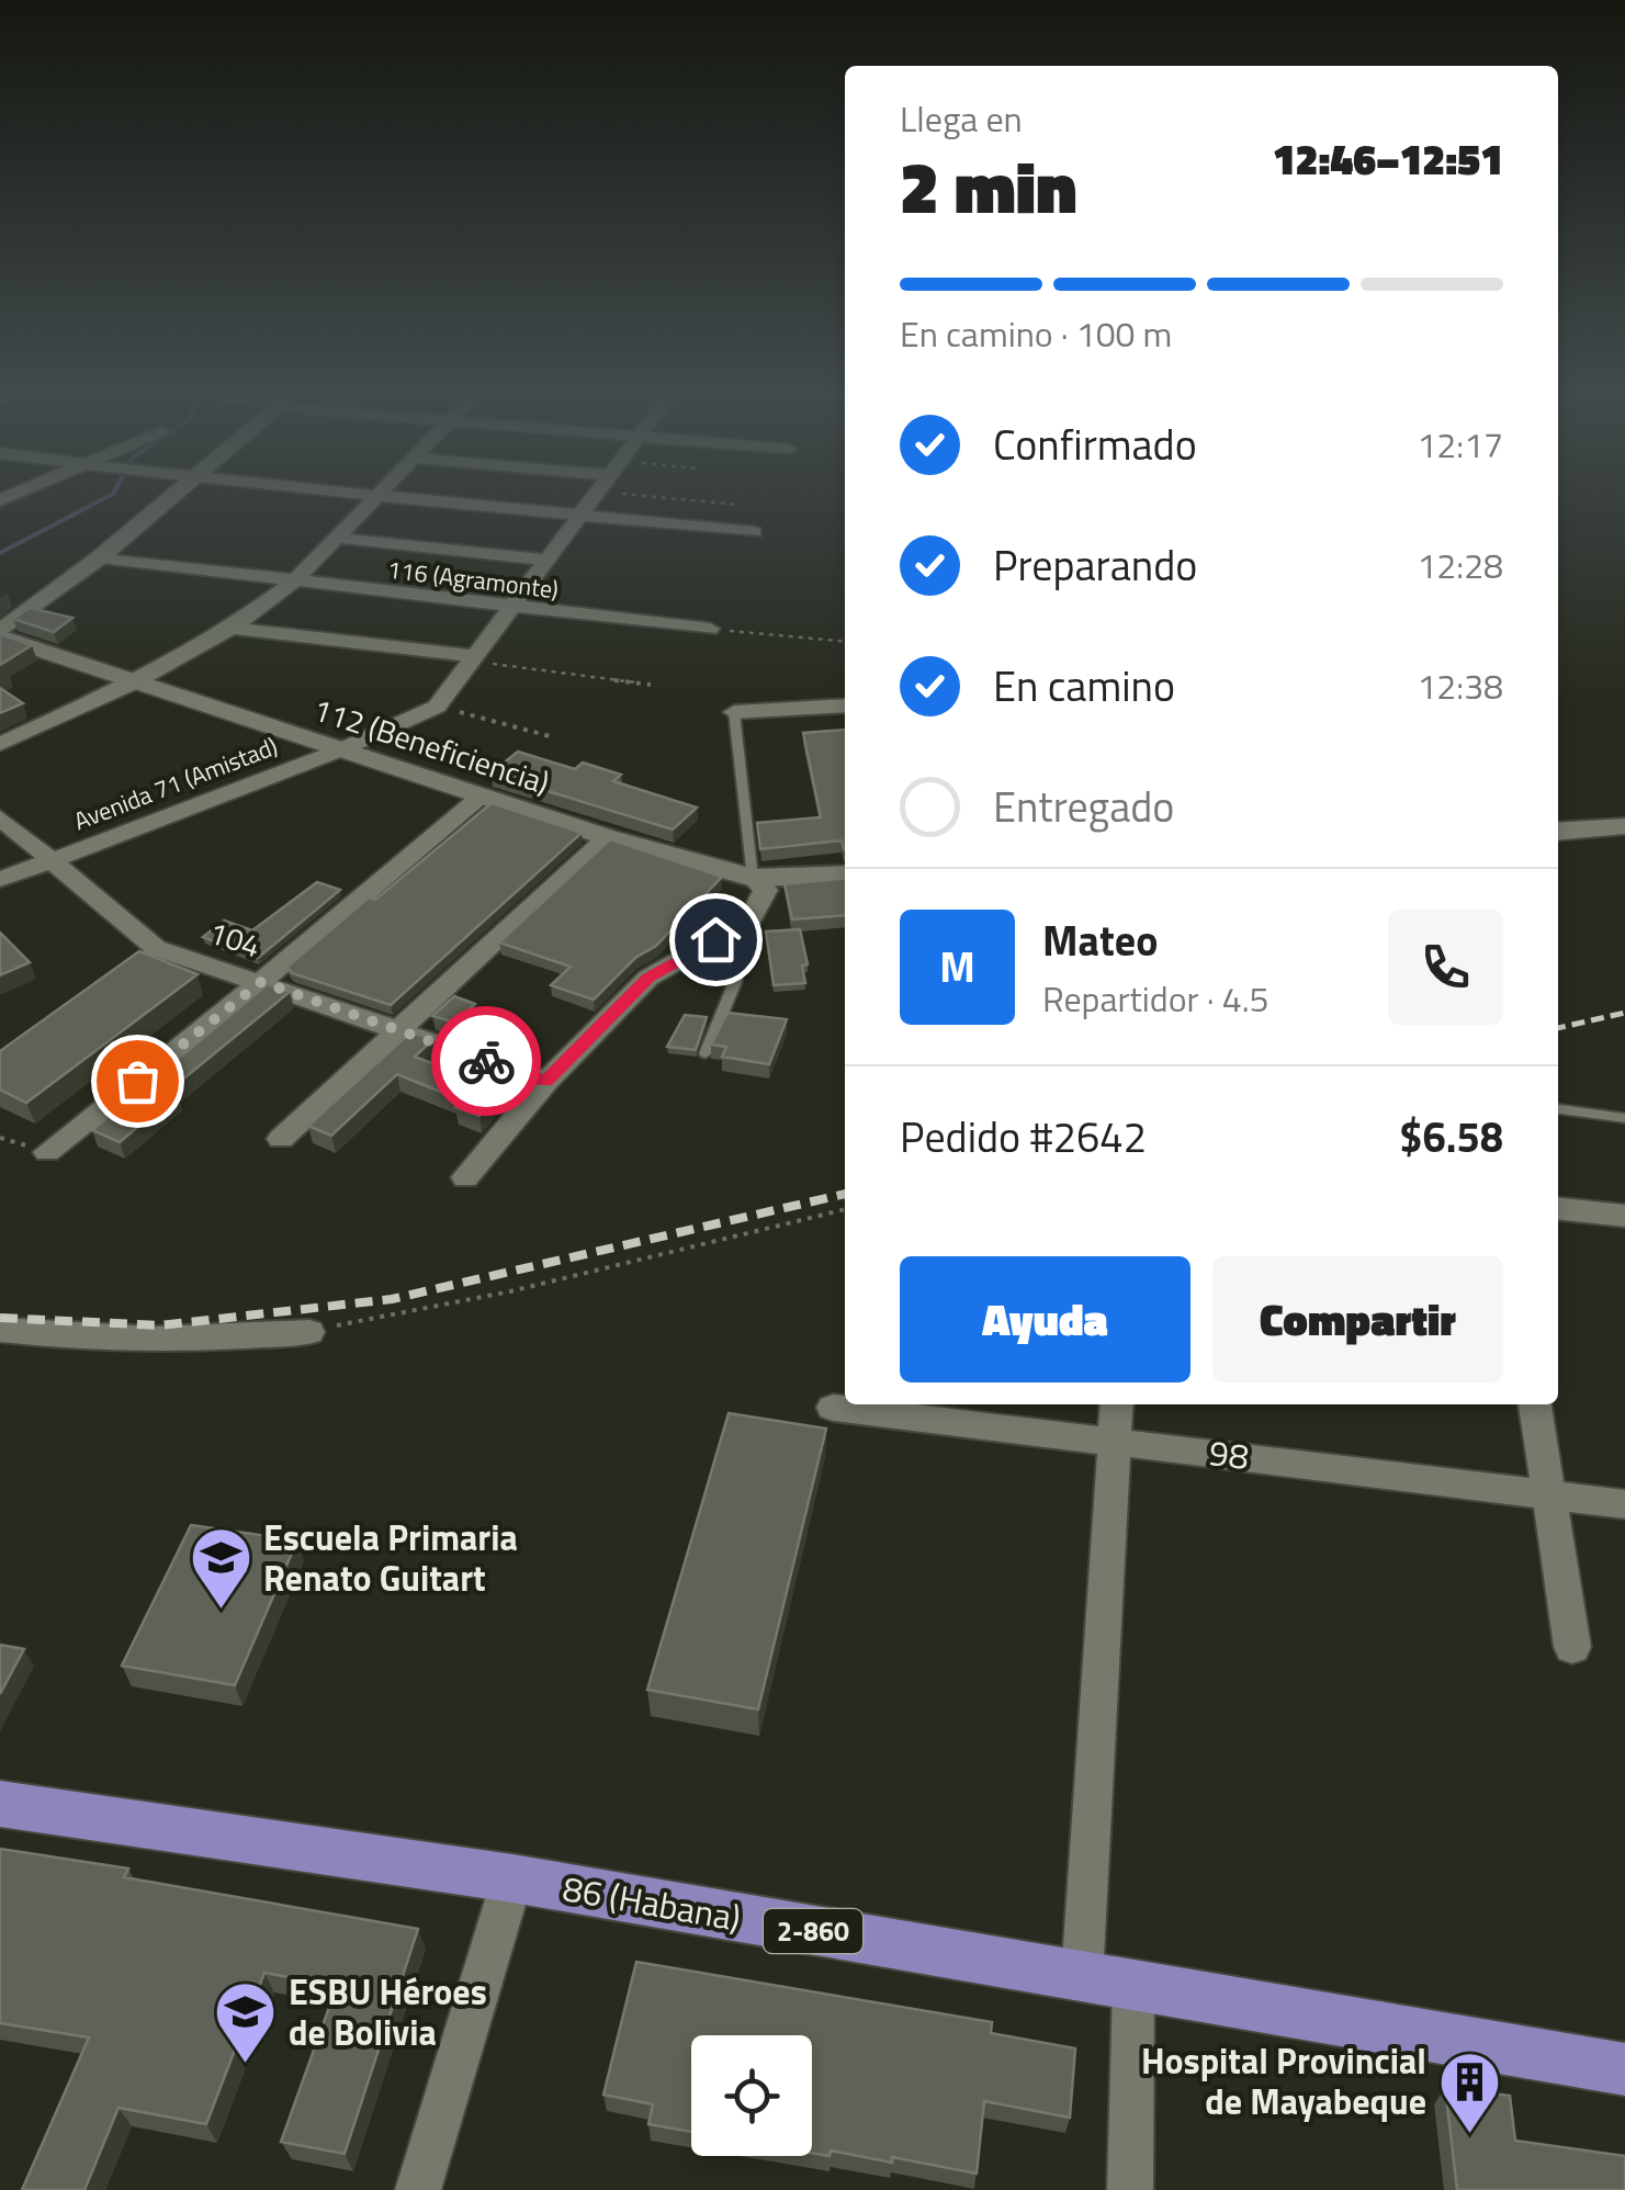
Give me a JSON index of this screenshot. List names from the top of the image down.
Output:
{
  "streets": {
    "main road": ["86 (Habana)", "2-860"],
    "street": [
      "116 (Agramonte)",
      "112 (Beneficiencia)",
      "Avenida 71 (Amistad)",
      "104",
      "98"
    ]
  },
  "crossings": [
    ["112 (Beneficiencia)", "Avenida 71 (Amistad)"],
    ["Avenida 71 (Amistad)", "104"]
  ],
  "places": {
    "school or university": ["Escuela Primaria Renato Guitart", "ESBU Héroes de Bolivia"],
    "building": ["Hospital Provincial de Mayabeque"]
  },
  "page": {
    "heading": ["2 min", "Llega en", "12:46–12:51"],
    "panel": [
      "Mateo",
      "Repartidor · 4.5",
      "Pedido #2642",
      "$6.58"
    ],
    "bar": "En camino · 100 m",
    "list": [
      ["Confirmado", "12:17"],
      ["Preparando", "12:28"],
      ["En camino", "12:38"],
      "Entregado"
    ],
    "round": "M",
    "buttons": ["Ayuda", "Compartir"]
  }
}
